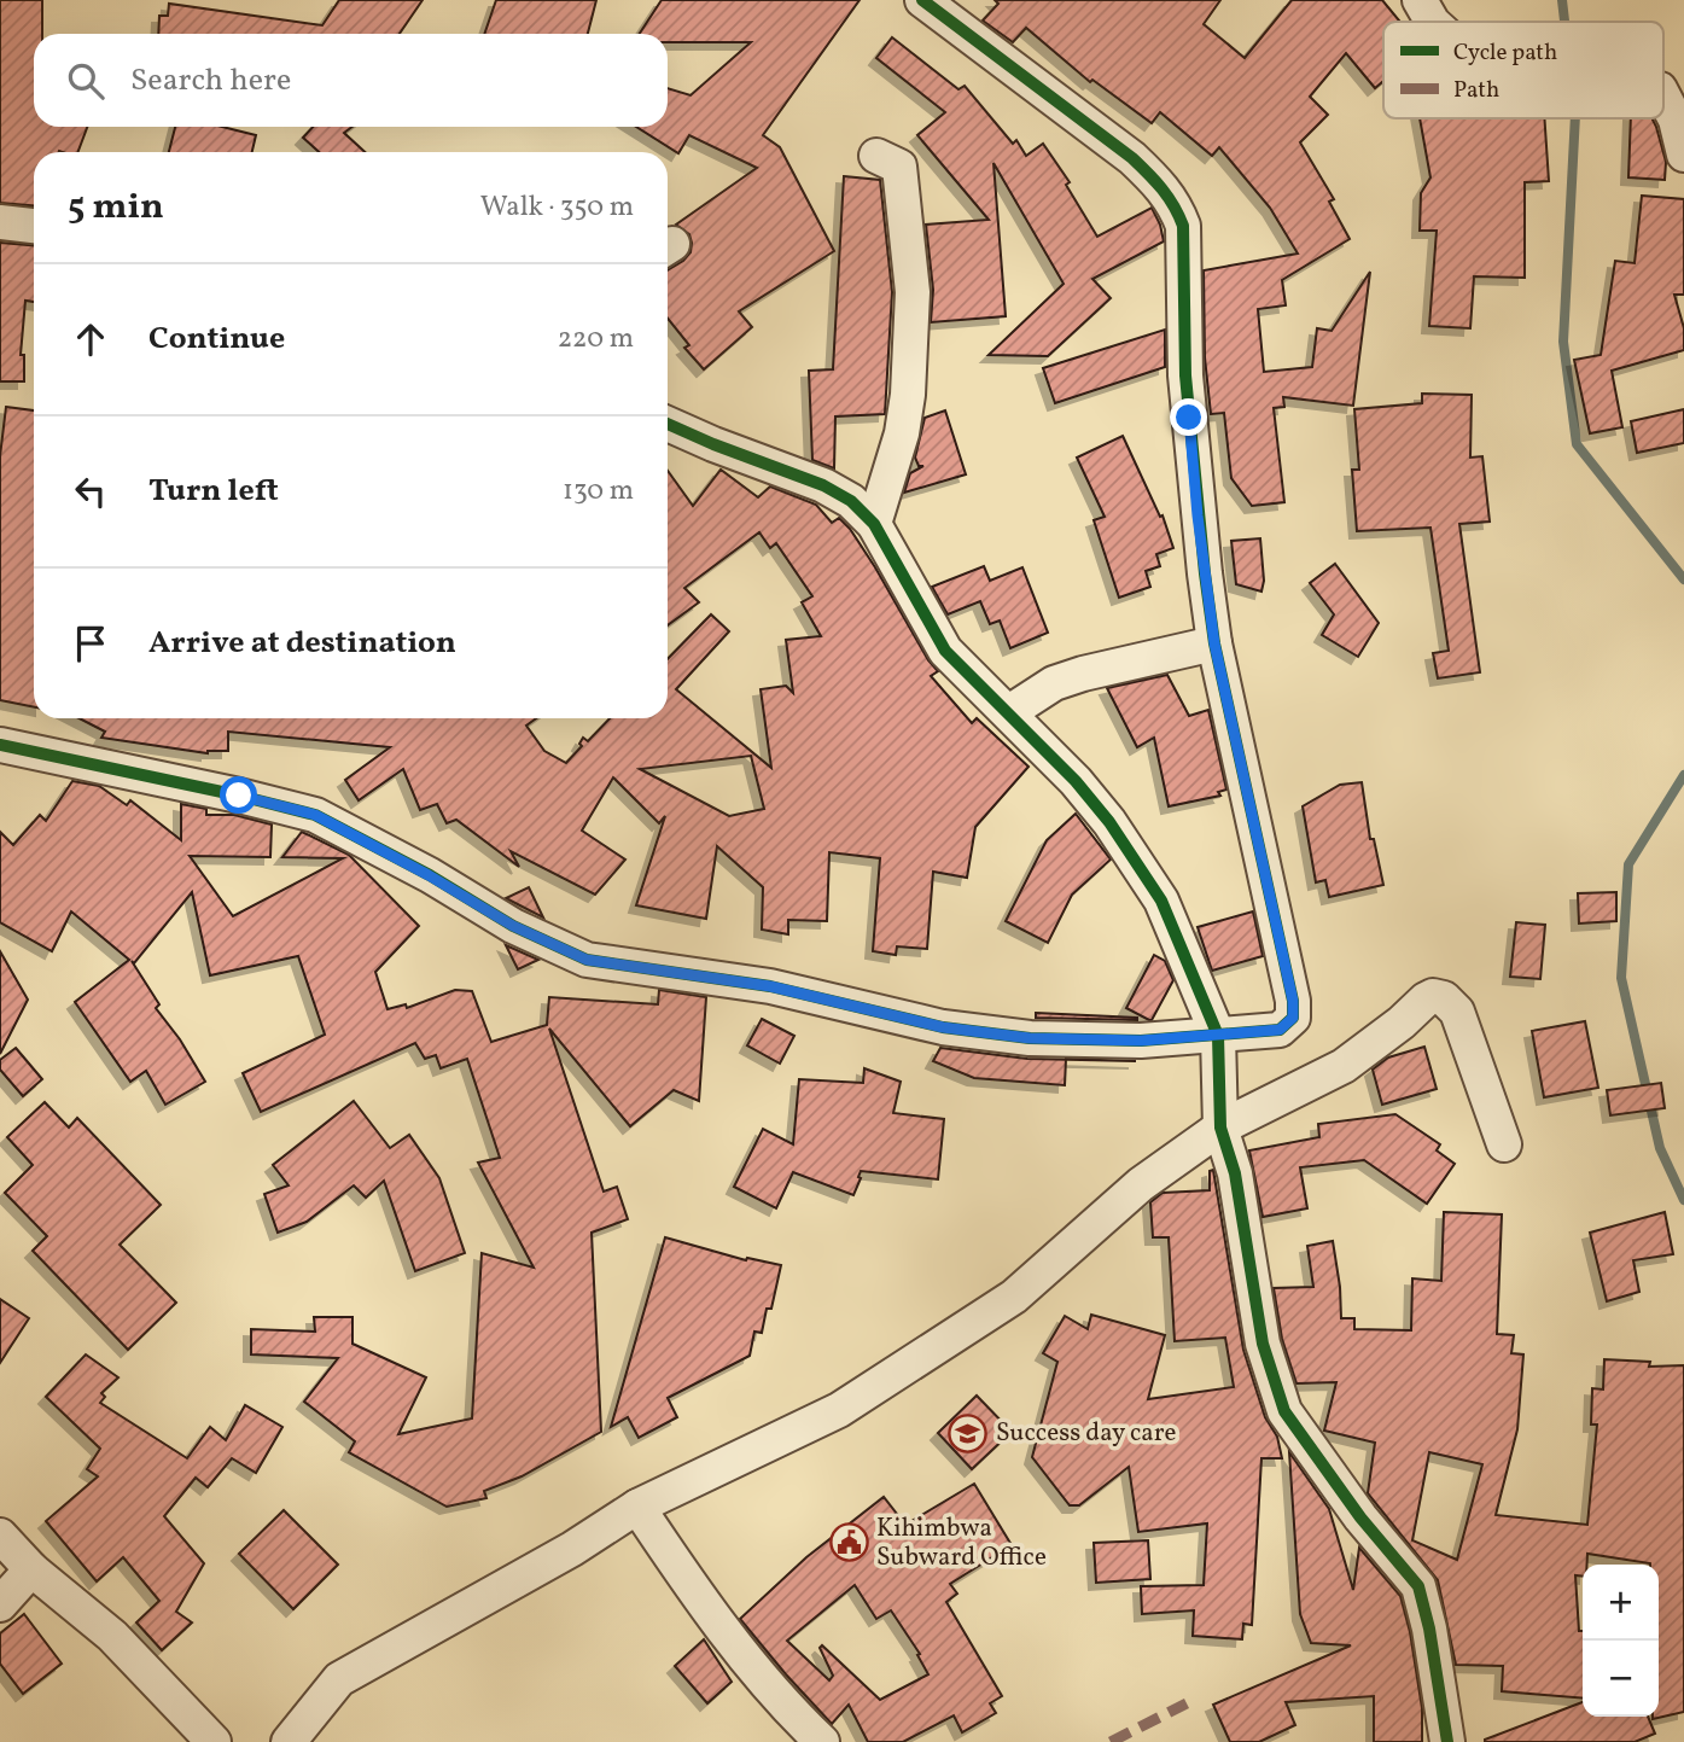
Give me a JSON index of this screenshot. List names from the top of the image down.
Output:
{
  "places": {
    "school or university": ["Success day care"],
    "public building": ["Kihimbwa Subward Office"]
  },
  "legend": ["Cycle path", "Path"],
  "page": {
    "search": "Search here",
    "heading": ["5 min", "Walk · 350 m"],
    "list": [
      ["Continue", "220 m"],
      ["Turn left", "130 m"],
      "Arrive at destination"
    ],
    "map_buttons": ["+", "−"]
  }
}
